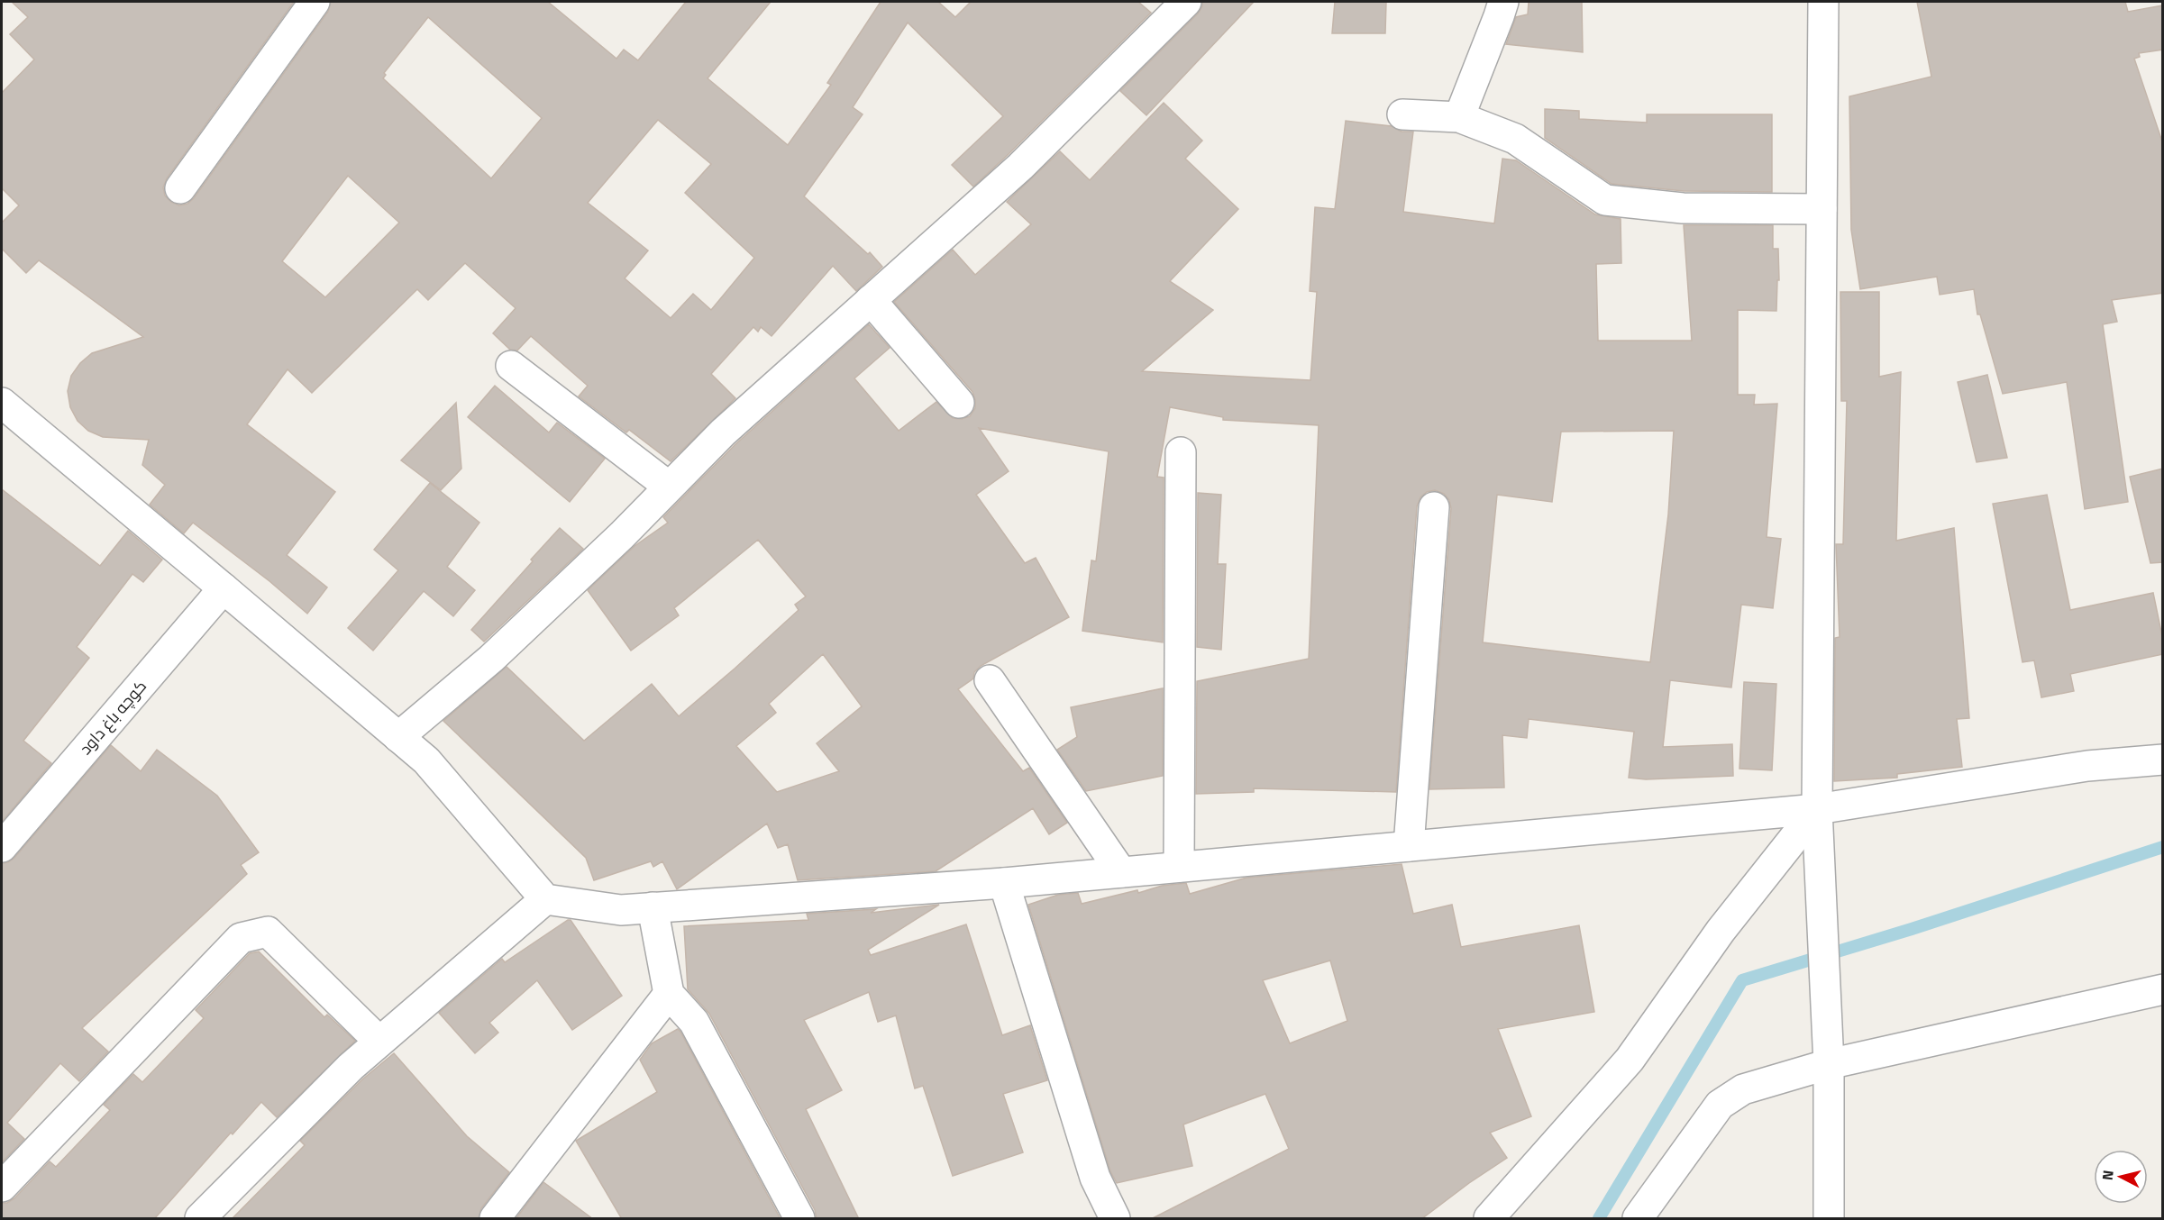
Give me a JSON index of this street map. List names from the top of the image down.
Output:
{
  "streets": {
    "street": ["کوچه باغ داود"]
  },
  "north": "left"
}
